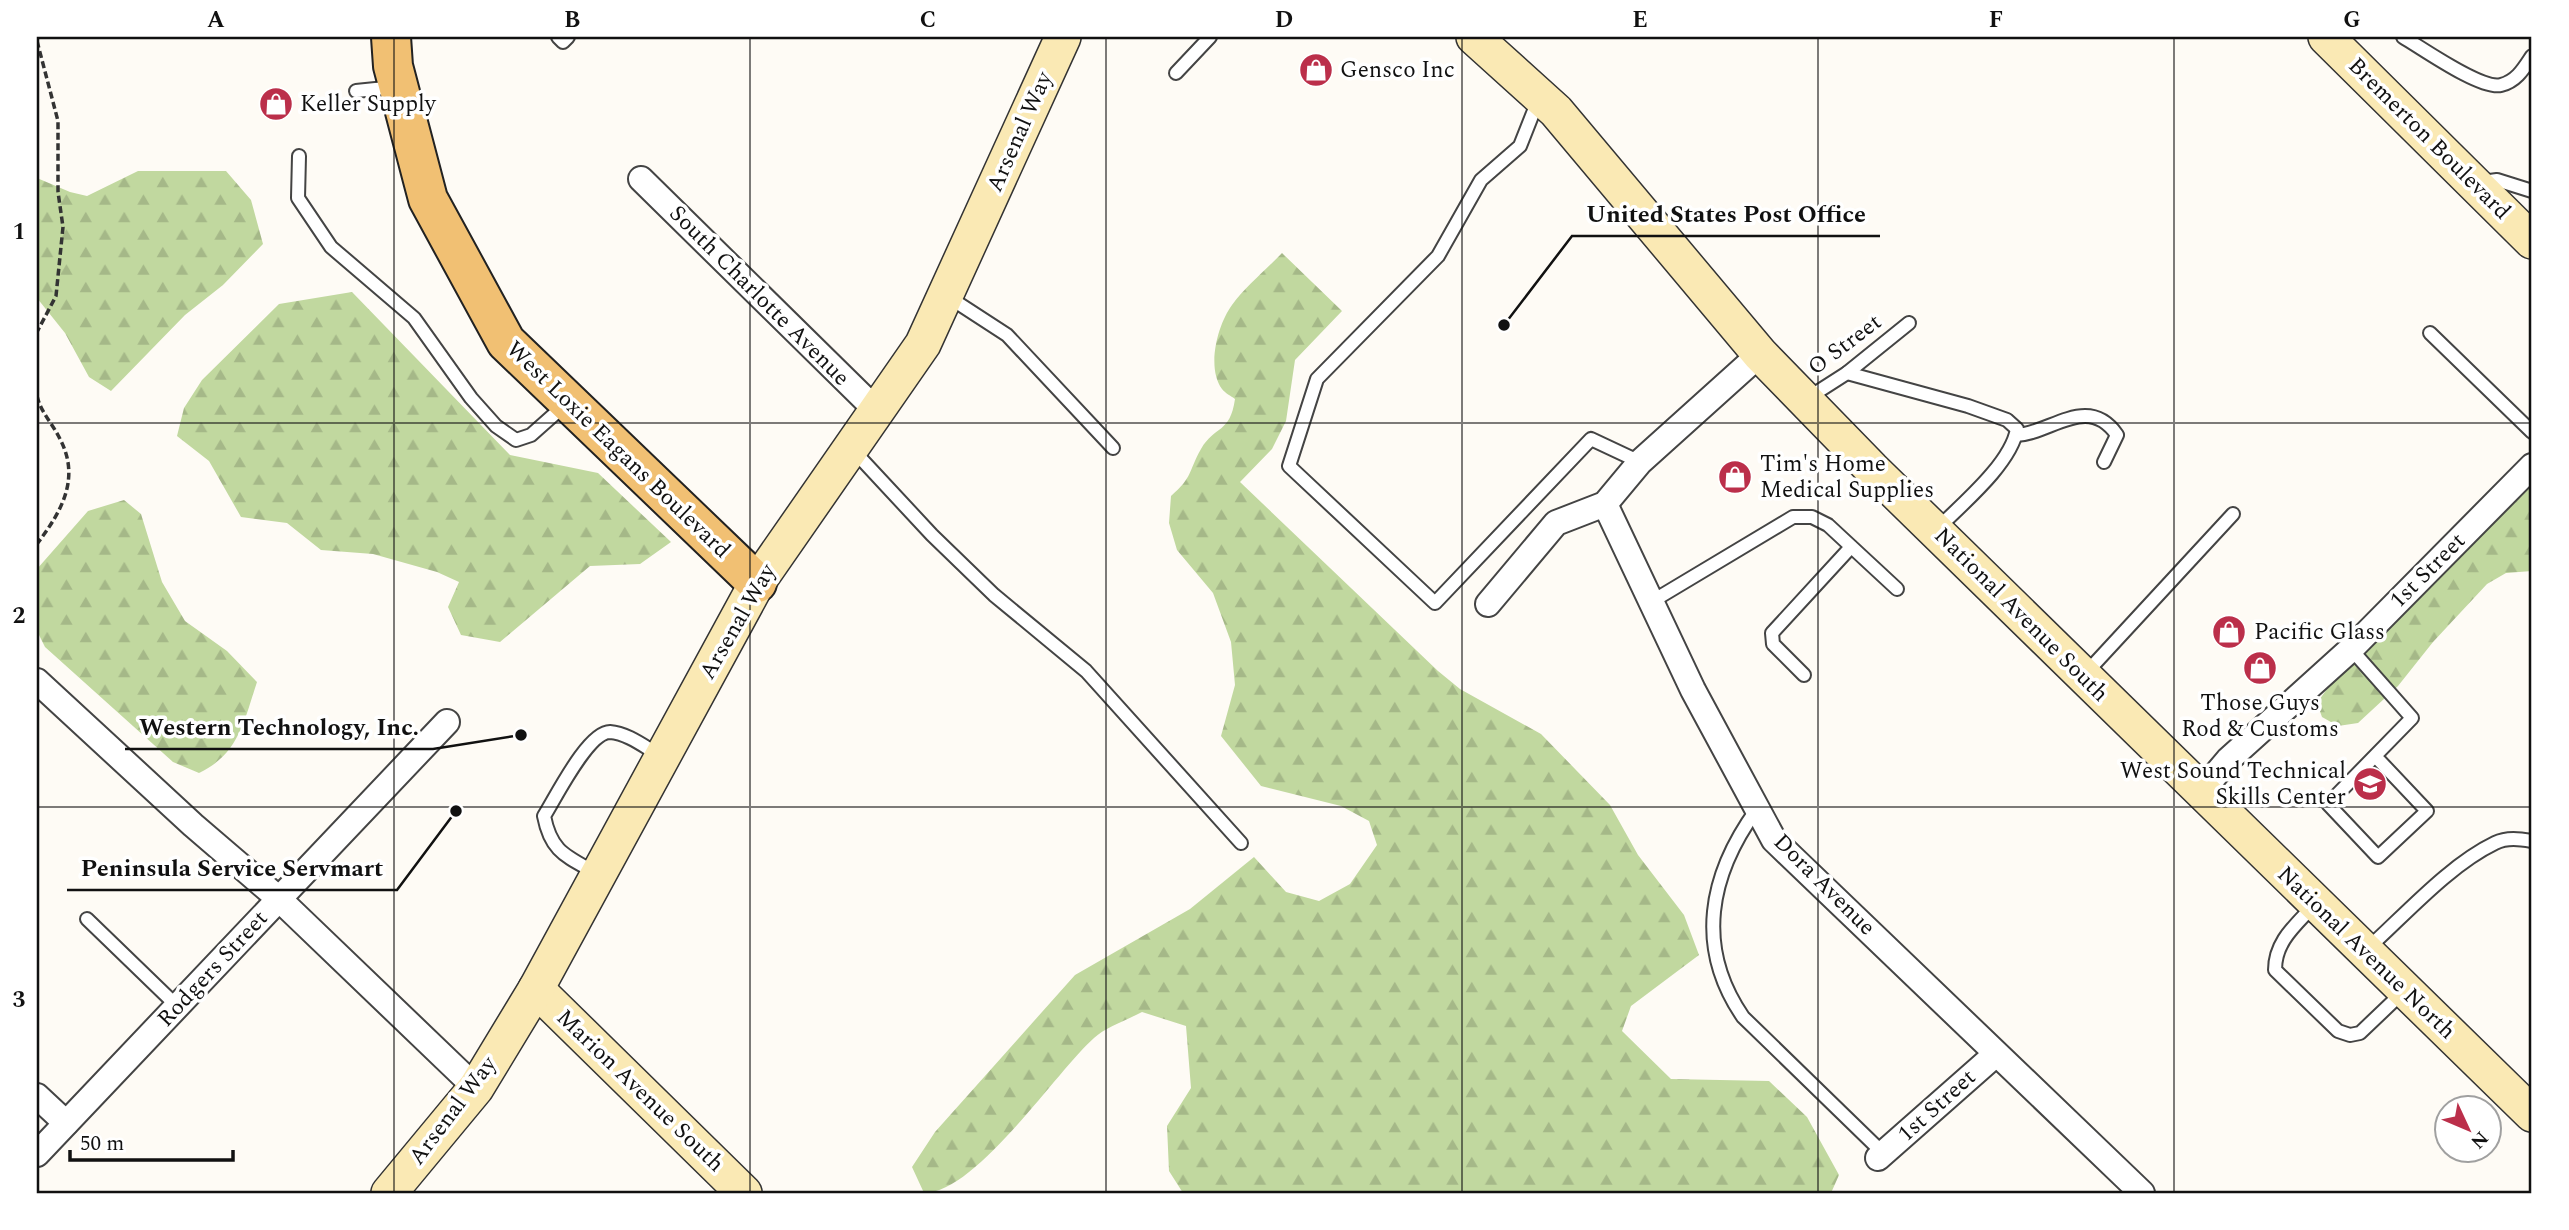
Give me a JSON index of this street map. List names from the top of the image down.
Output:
{
  "streets": {
    "main road": [
      "Arsenal Way",
      "Bremerton Boulevard",
      "West Loxie Eagans Boulevard",
      "National Avenue South",
      "National Avenue North",
      "Marion Avenue South"
    ],
    "street": [
      "South Charlotte Avenue",
      "1st Street",
      "Dora Avenue",
      "Rodgers Street"
    ],
    "lane": ["O Street"]
  },
  "crossings": [
    ["Arsenal Way", "South Charlotte Avenue"],
    ["Arsenal Way", "West Loxie Eagans Boulevard"],
    ["Arsenal Way", "Marion Avenue South"],
    ["O Street", "National Avenue South"],
    ["1st Street", "National Avenue South"],
    ["1st Street", "Dora Avenue"],
    ["1st Street", "National Avenue North"],
    ["National Avenue South", "National Avenue North"]
  ],
  "places": {
    "shop": [
      "Gensco Inc",
      "Keller Supply",
      "Tim's Home Medical Supplies",
      "Pacific Glass",
      "Those Guys Rod & Customs"
    ],
    "other": ["United States Post Office", "Western Technology, Inc.", "Peninsula Service Servmart"],
    "school or university": ["West Sound Technical Skills Center"]
  },
  "scale_bar": "50 m",
  "north": "bottom right",
  "grid": {
    "columns": [
      "A",
      "B",
      "C",
      "D",
      "E",
      "F",
      "G"
    ],
    "rows": ["1", "2", "3"]
  }
}
